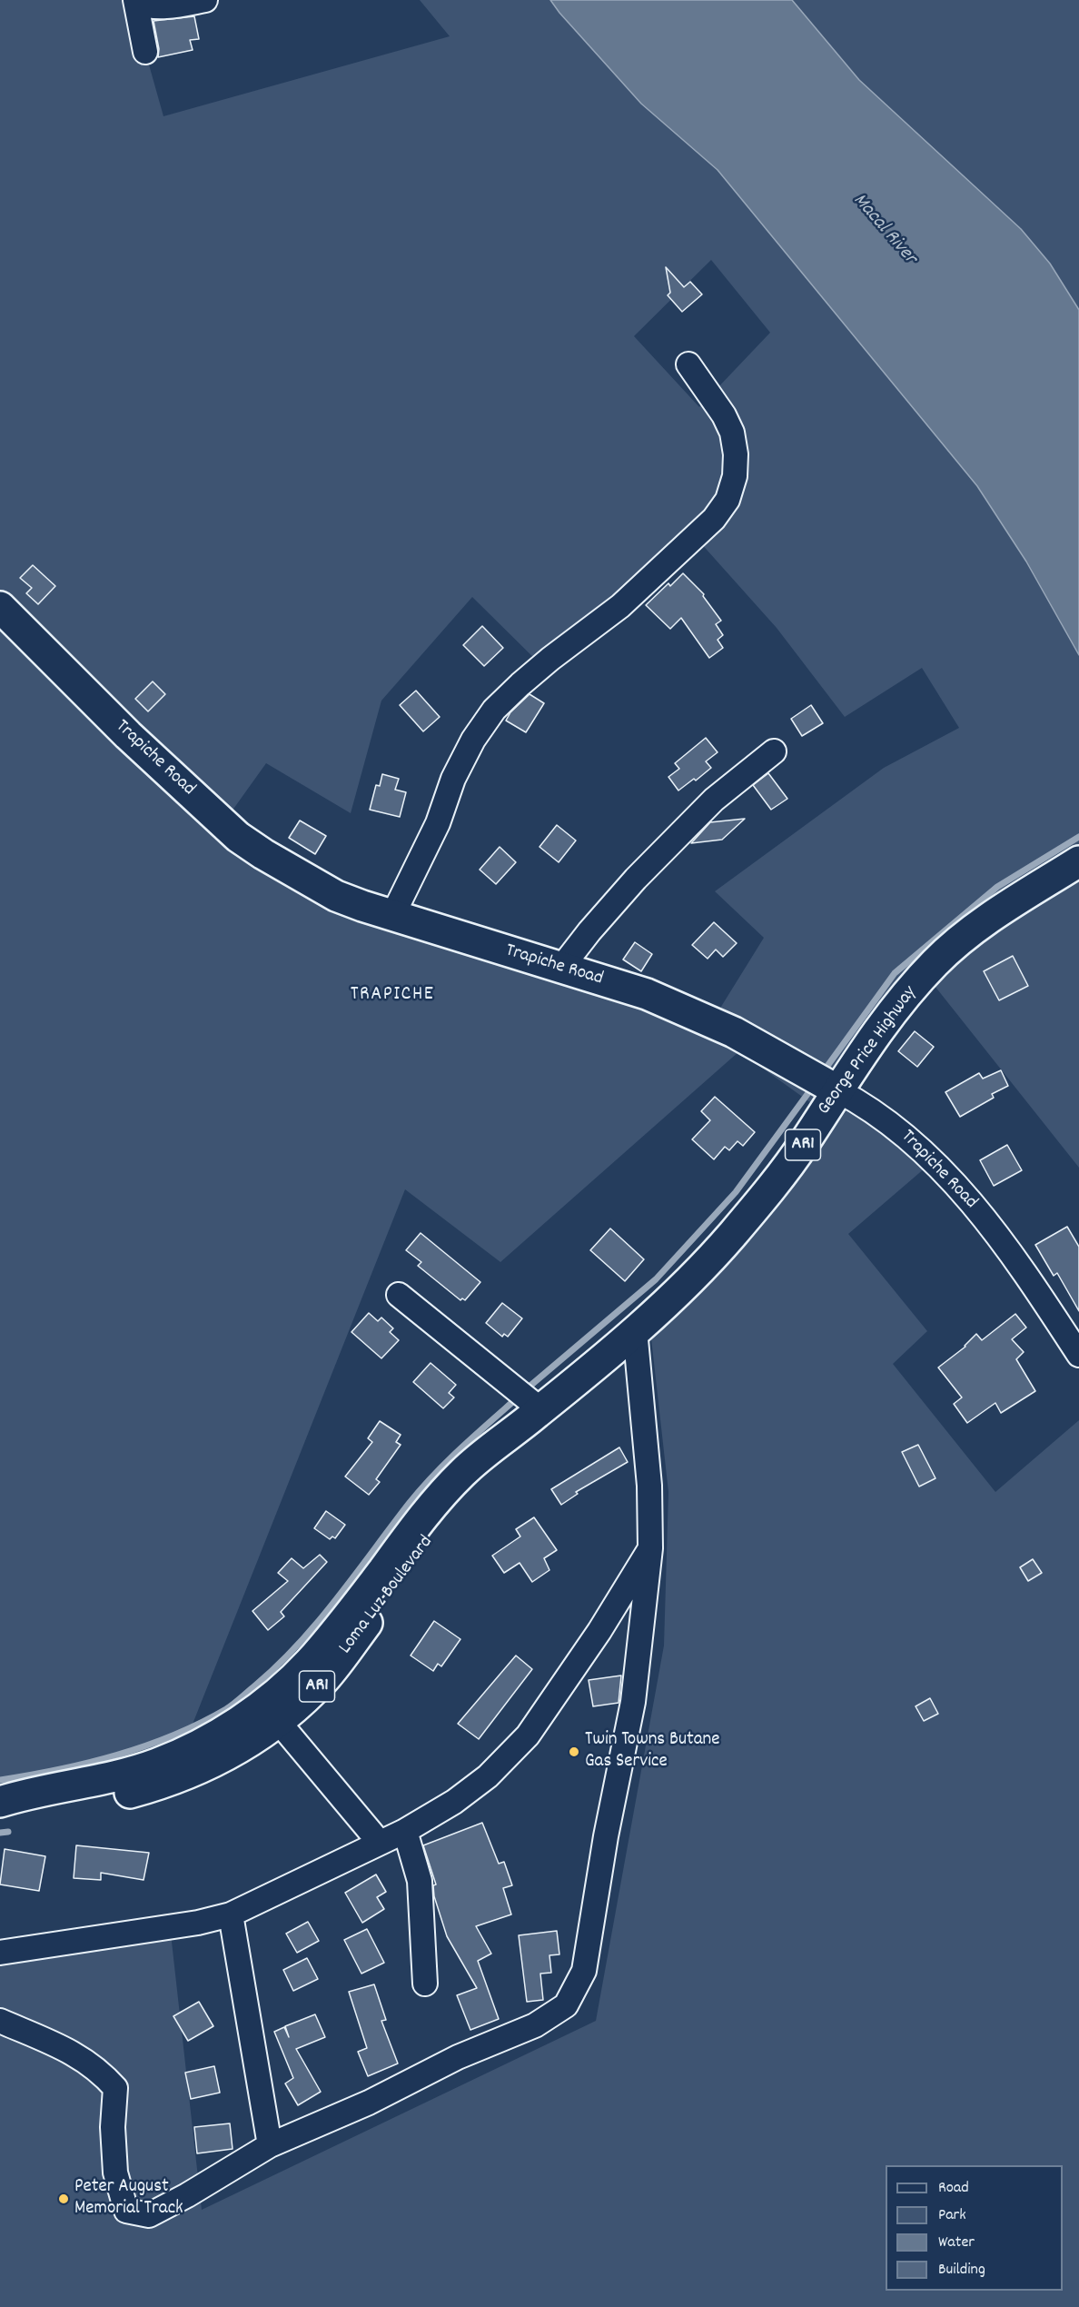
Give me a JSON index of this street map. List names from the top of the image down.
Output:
{
  "streets": {
    "main road": [
      "Trapiche Road",
      "George Price Highway",
      "AR1",
      "Loma Luz Boulevard"
    ]
  },
  "crossings": [
    ["Trapiche Road", "George Price Highway"],
    ["George Price Highway", "Loma Luz Boulevard"],
    ["AR1", "Loma Luz Boulevard"]
  ],
  "districts": ["TRAPICHE"],
  "water": ["Macal River"],
  "places": ["Twin Towns Butane Gas Service", "Peter August Memorial Track"],
  "legend": [
    "Road",
    "Park",
    "Water",
    "Building"
  ]
}
